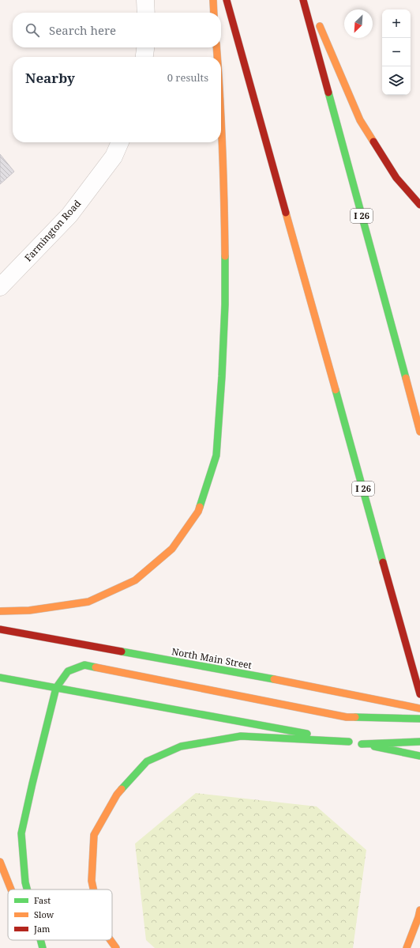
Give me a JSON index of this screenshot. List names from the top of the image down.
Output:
{
  "streets": {
    "main road": ["I 26", "North Main Street"],
    "street": ["Farmington Road"]
  },
  "legend": ["Fast", "Slow", "Jam"],
  "north": "bottom left",
  "page": {
    "map_buttons": ["+", "−"],
    "search": "Search here",
    "heading": ["Nearby", "0 results"]
  }
}
